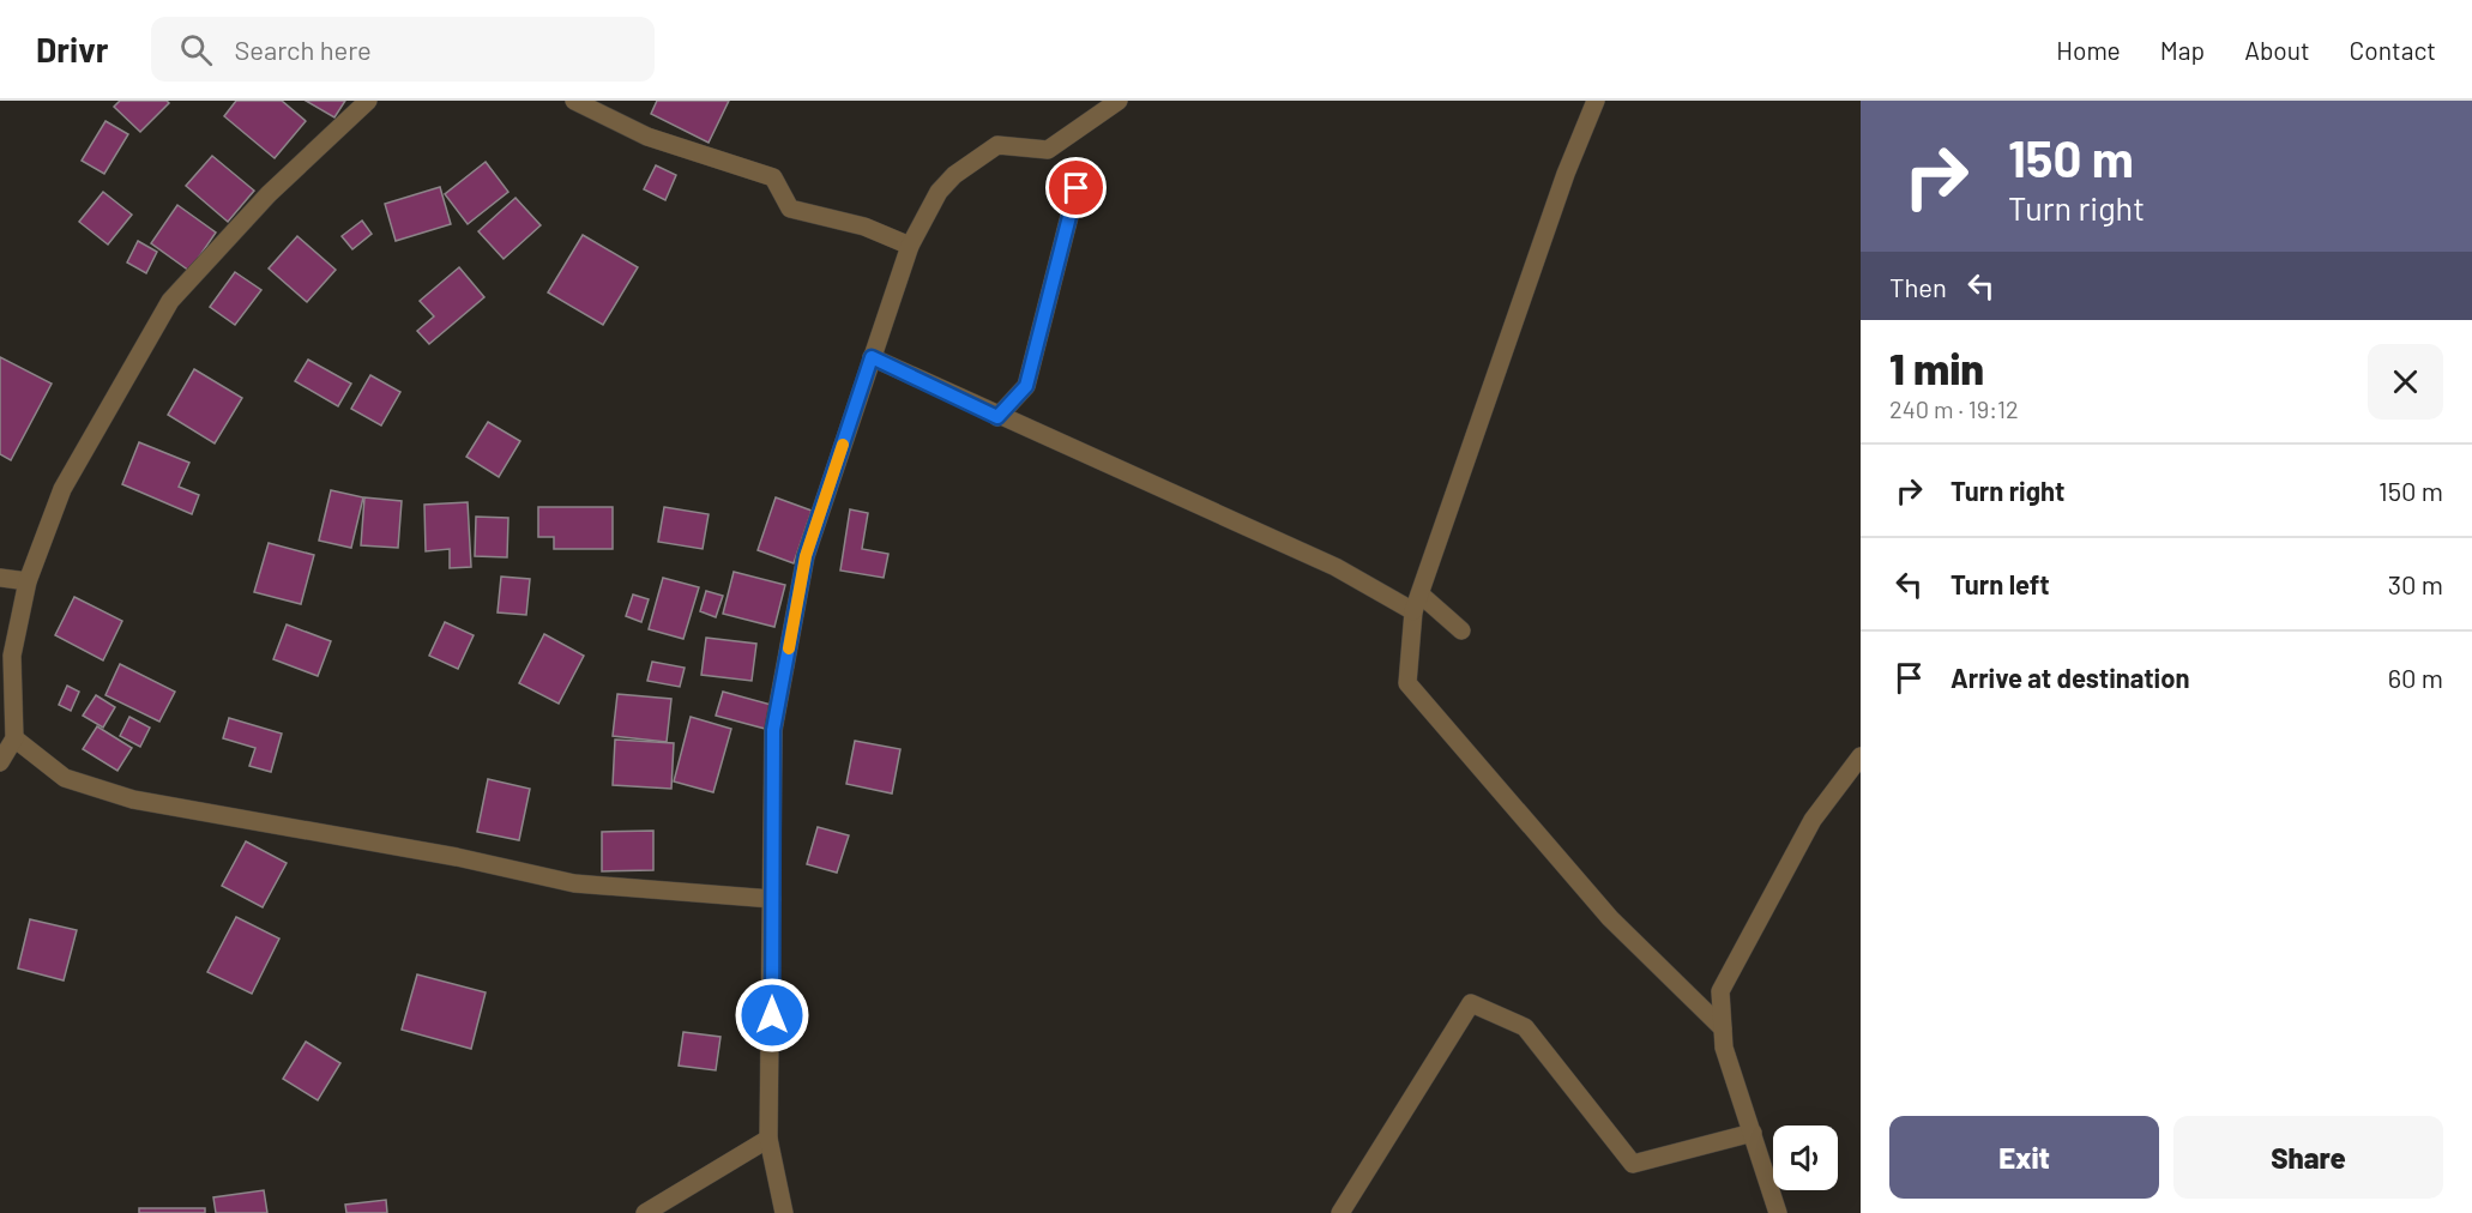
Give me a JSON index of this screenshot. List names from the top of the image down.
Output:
{
  "page": {
    "header": "Drivr",
    "search": "Search here",
    "nav": [
      "Home",
      "Map",
      "About",
      "Contact"
    ],
    "turn": ["150 m", "Turn right"],
    "then": "Then",
    "heading": ["1 min", "240 m · 19:12"],
    "list": [
      {
        "name": "Turn right",
        "value": "150 m"
      },
      {
        "name": "Turn left",
        "value": "30 m"
      },
      {
        "name": "Arrive at destination",
        "value": "60 m"
      }
    ],
    "buttons": ["Exit", "Share"]
  }
}
